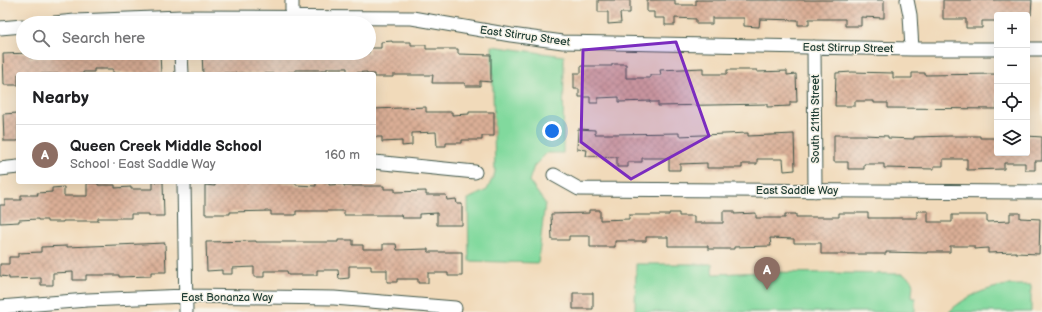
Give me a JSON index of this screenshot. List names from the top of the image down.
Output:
{
  "streets": {
    "street": [
      "East Stirrup Street",
      "South 211th Street",
      "East Saddle Way",
      "East Bonanza Way"
    ]
  },
  "crossings": [
    ["East Stirrup Street", "South 211th Street"],
    ["South 211th Street", "East Saddle Way"]
  ],
  "page": {
    "map_buttons": ["+", "−"],
    "search": "Search here",
    "heading": "Nearby",
    "list": [
      {
        "mark": "A",
        "name": "Queen Creek Middle School",
        "note": "School · East Saddle Way",
        "value": "160 m"
      }
    ],
    "pins": "A"
  }
}
